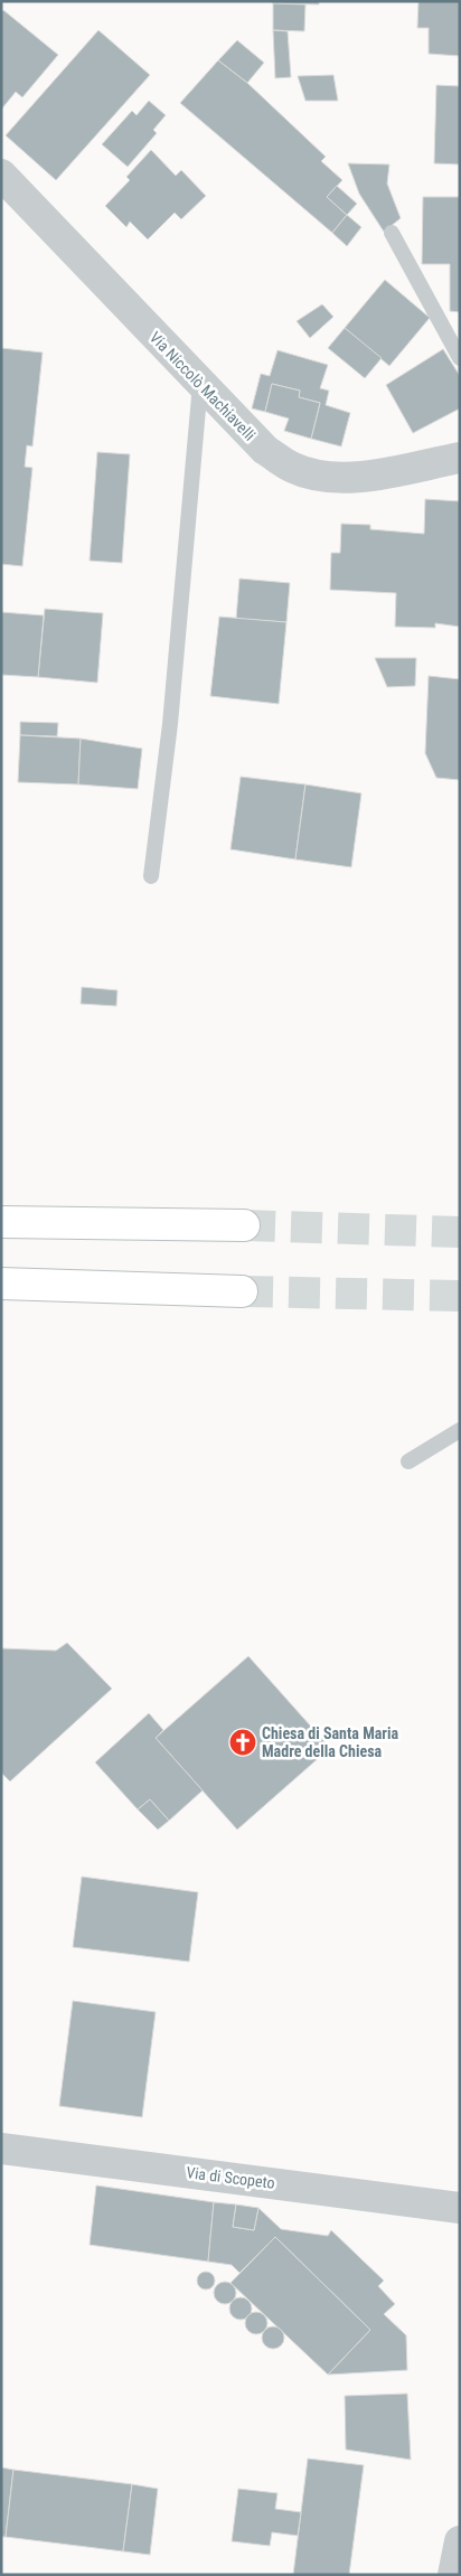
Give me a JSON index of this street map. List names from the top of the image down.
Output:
{
  "streets": {
    "street": ["Via Niccolò Machiavelli", "Via di Scopeto"]
  },
  "places": {
    "church": ["Chiesa di Santa Maria Madre della Chiesa"]
  }
}
